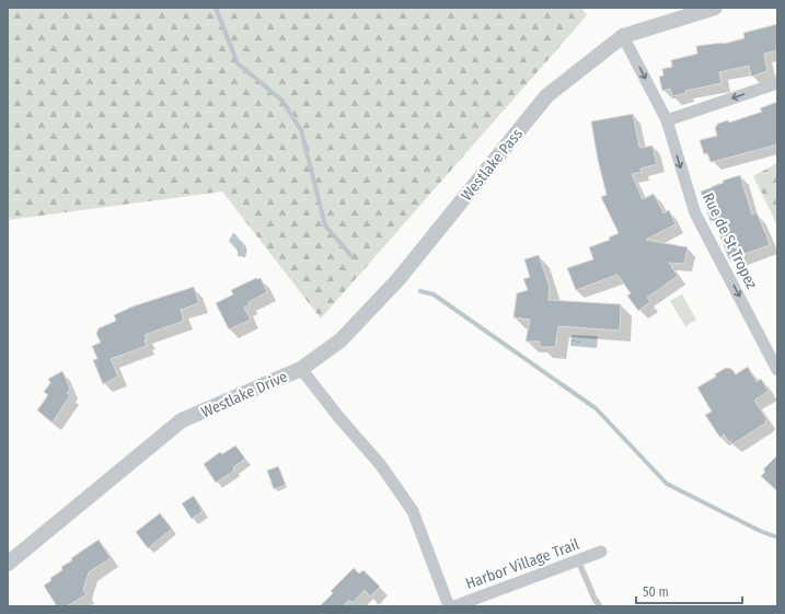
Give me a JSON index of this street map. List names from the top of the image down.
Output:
{
  "streets": {
    "street": [
      "Westlake Pass",
      "Rue de St Tropez",
      "Westlake Drive",
      "Harbor Village Trail"
    ]
  },
  "crossings": [
    ["Westlake Pass", "Rue de St Tropez"],
    ["Westlake Pass", "Westlake Drive"]
  ],
  "one_way": ["Rue de St Tropez"],
  "scale_bar": "50 m"
}
